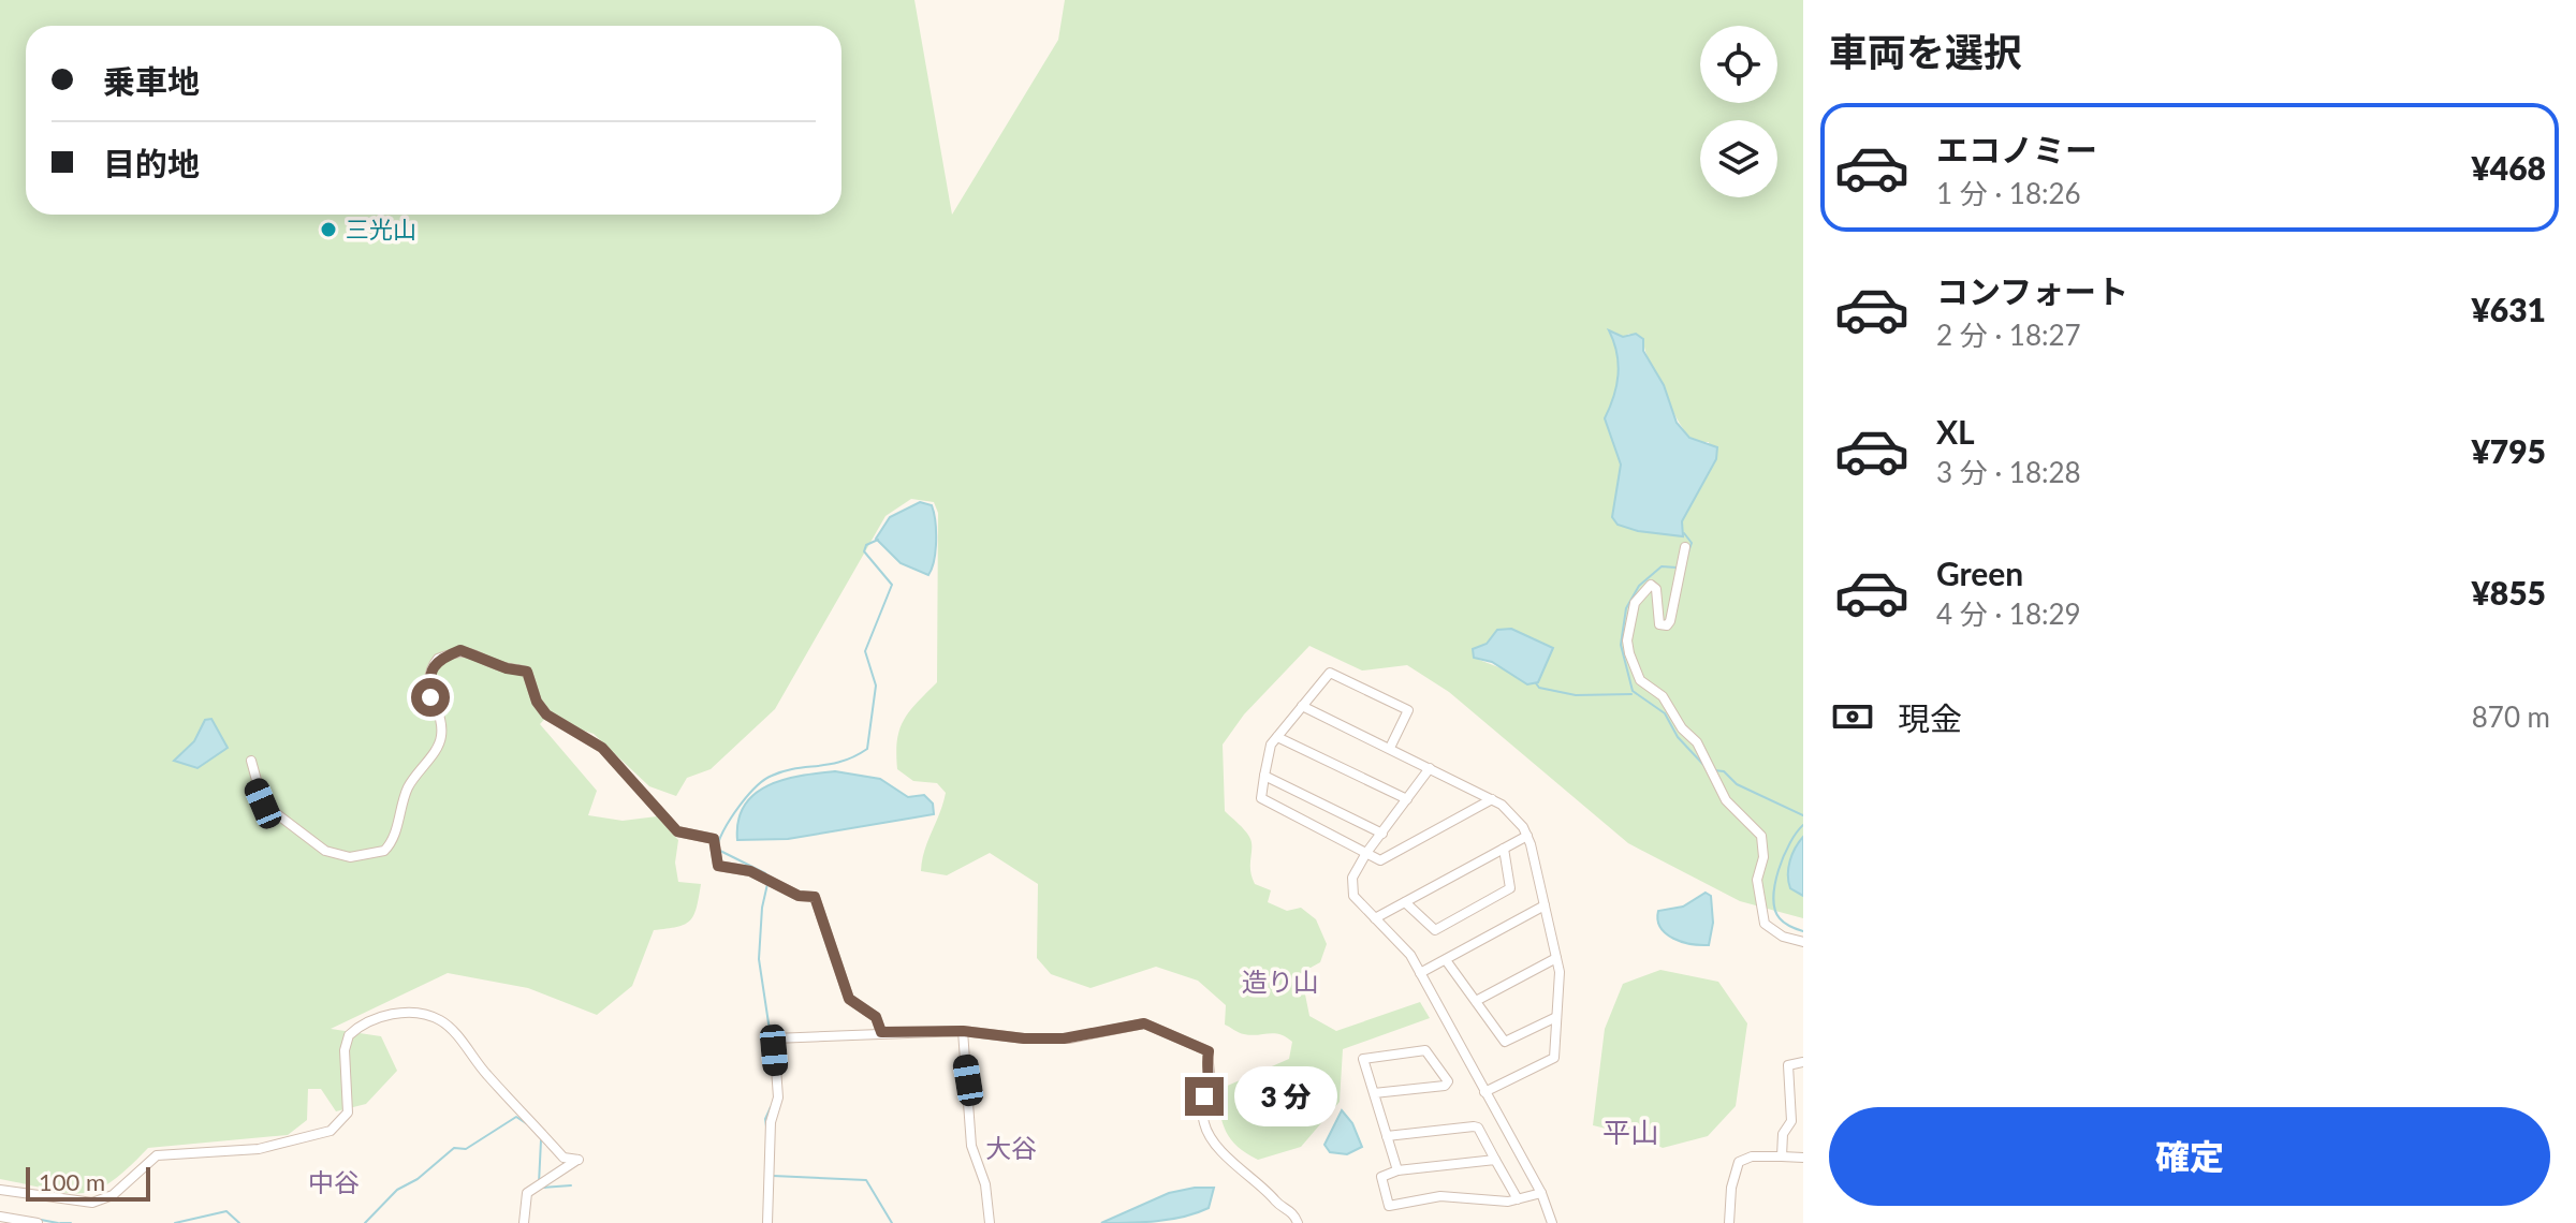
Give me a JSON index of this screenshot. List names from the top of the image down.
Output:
{
  "districts": [
    "造り山",
    "平山",
    "大谷",
    "中谷"
  ],
  "places": ["三光山"],
  "scale_bar": "100 m",
  "page": {
    "heading": "車両を選択",
    "banner": ["乗車地", "目的地"],
    "list": [
      {
        "name": "エコノミー",
        "note": "1 分 · 18:26",
        "value": "¥468"
      },
      {
        "name": "コンフォート",
        "note": "2 分 · 18:27",
        "value": "¥631"
      },
      {
        "name": "XL",
        "note": "3 分 · 18:28",
        "value": "¥795"
      },
      {
        "name": "Green",
        "note": "4 分 · 18:29",
        "value": "¥855"
      }
    ],
    "pay": ["現金", "870 m"],
    "bubble": "3 分",
    "buttons": "確定",
    "scale": "100 m"
  }
}
